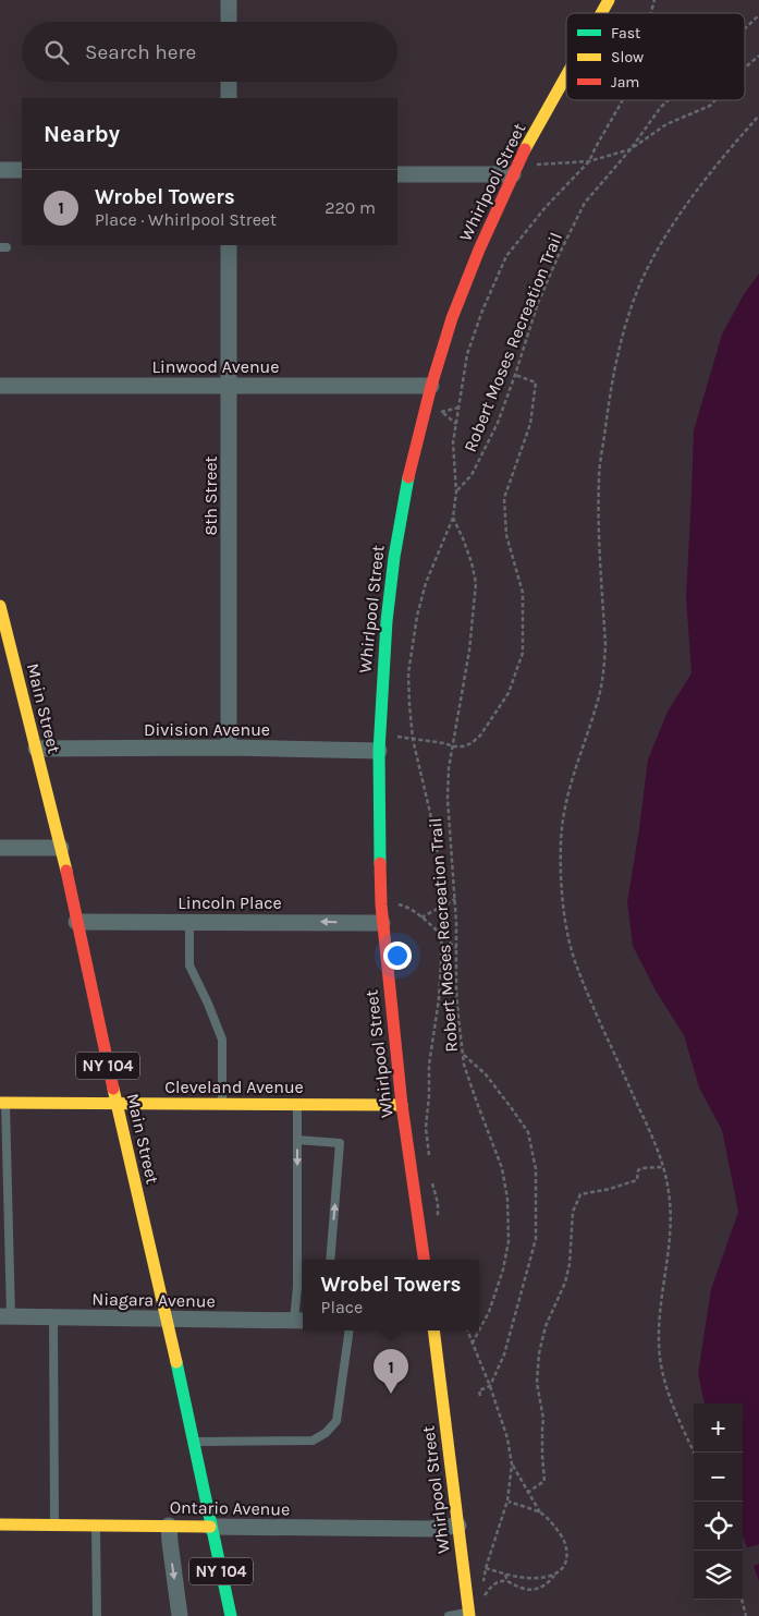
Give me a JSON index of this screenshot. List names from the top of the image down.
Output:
{
  "streets": {
    "main road": [
      "Whirlpool Street",
      "Main Street",
      "NY 104",
      "Cleveland Avenue",
      "Ontario Avenue"
    ],
    "street": [
      "Linwood Avenue",
      "8th Street",
      "Division Avenue",
      "Lincoln Place",
      "Niagara Avenue"
    ],
    "path": ["Robert Moses Recreation Trail"]
  },
  "crossings": [
    ["Whirlpool Street", "Linwood Avenue"],
    ["Whirlpool Street", "Division Avenue"],
    ["Whirlpool Street", "Lincoln Place"],
    ["Whirlpool Street", "Cleveland Avenue"],
    ["Whirlpool Street", "Ontario Avenue"],
    ["Linwood Avenue", "8th Street"],
    ["8th Street", "Division Avenue"],
    ["Main Street", "Division Avenue"],
    ["Main Street", "Lincoln Place"],
    ["Main Street", "Cleveland Avenue"],
    ["Main Street", "Niagara Avenue"],
    ["Main Street", "Ontario Avenue"]
  ],
  "one_way": ["Lincoln Place"],
  "legend": ["Fast", "Slow", "Jam"],
  "page": {
    "search": "Search here",
    "heading": "Nearby",
    "list": [
      {
        "mark": "1",
        "name": "Wrobel Towers",
        "note": "Place · Whirlpool Street",
        "value": "220 m"
      }
    ],
    "popup": ["Wrobel Towers", "Place"],
    "pins": "1",
    "map_buttons": ["+", "−"]
  }
}
